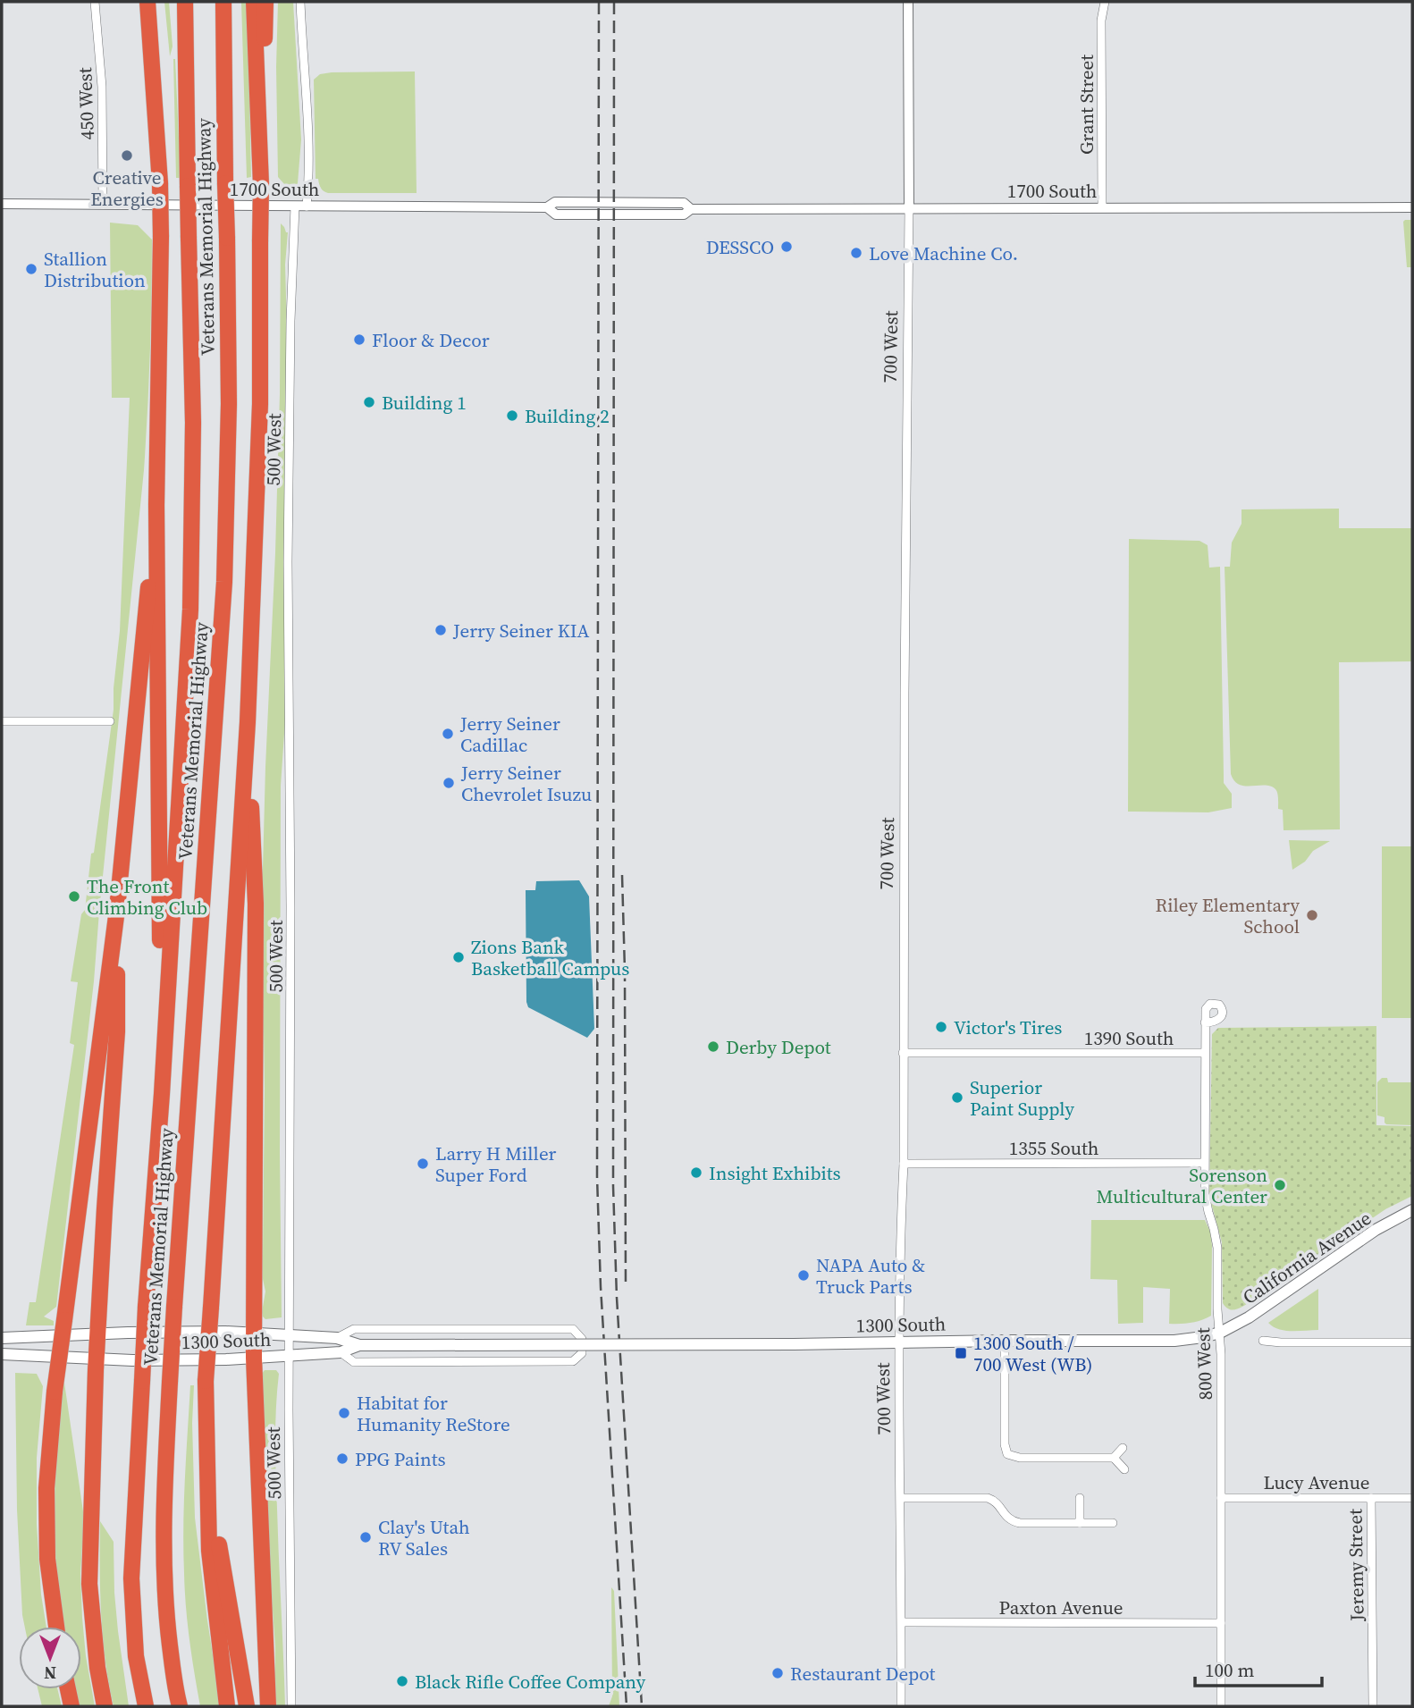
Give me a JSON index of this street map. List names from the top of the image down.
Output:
{
  "streets": {
    "highway": ["Veterans Memorial Highway"],
    "main road": ["California Avenue", "1300 South"],
    "street": [
      "450 West",
      "Grant Street",
      "1700 South",
      "700 West",
      "500 West",
      "1390 South",
      "1355 South",
      "800 West",
      "Lucy Avenue",
      "Jeremy Street",
      "Paxton Avenue"
    ]
  },
  "crossings": [
    ["450 West", "1700 South"],
    ["Grant Street", "1700 South"],
    ["1700 South", "700 West"],
    ["1700 South", "500 West"],
    ["700 West", "1390 South"],
    ["700 West", "1355 South"],
    ["700 West", "1300 South"],
    ["700 West", "Paxton Avenue"],
    ["500 West", "1300 South"],
    ["1390 South", "800 West"],
    ["1355 South", "800 West"],
    ["California Avenue", "1300 South"],
    ["California Avenue", "800 West"],
    ["1300 South", "800 West"],
    ["800 West", "Lucy Avenue"],
    ["800 West", "Paxton Avenue"],
    ["Lucy Avenue", "Jeremy Street"]
  ],
  "places": {
    "other": [
      "Creative Energies",
      "DESSCO",
      "Love Machine Co.",
      "Stallion Distribution",
      "Floor & Decor",
      "Building 1",
      "Building 2",
      "Jerry Seiner KIA",
      "Jerry Seiner Cadillac",
      "Jerry Seiner Chevrolet Isuzu",
      "The Front Climbing Club",
      "Riley Elementary School",
      "Zions Bank Basketball Campus",
      "Victor's Tires",
      "Derby Depot",
      "Superior Paint Supply",
      "Larry H Miller Super Ford",
      "Insight Exhibits",
      "Sorenson Multicultural Center",
      "NAPA Auto & Truck Parts",
      "Habitat for Humanity ReStore",
      "PPG Paints",
      "Clay's Utah RV Sales",
      "Restaurant Depot",
      "Black Rifle Coffee Company"
    ],
    "transit": ["1300 South / 700 West (WB)"]
  },
  "scale_bar": "100 m",
  "north": "bottom"
}
